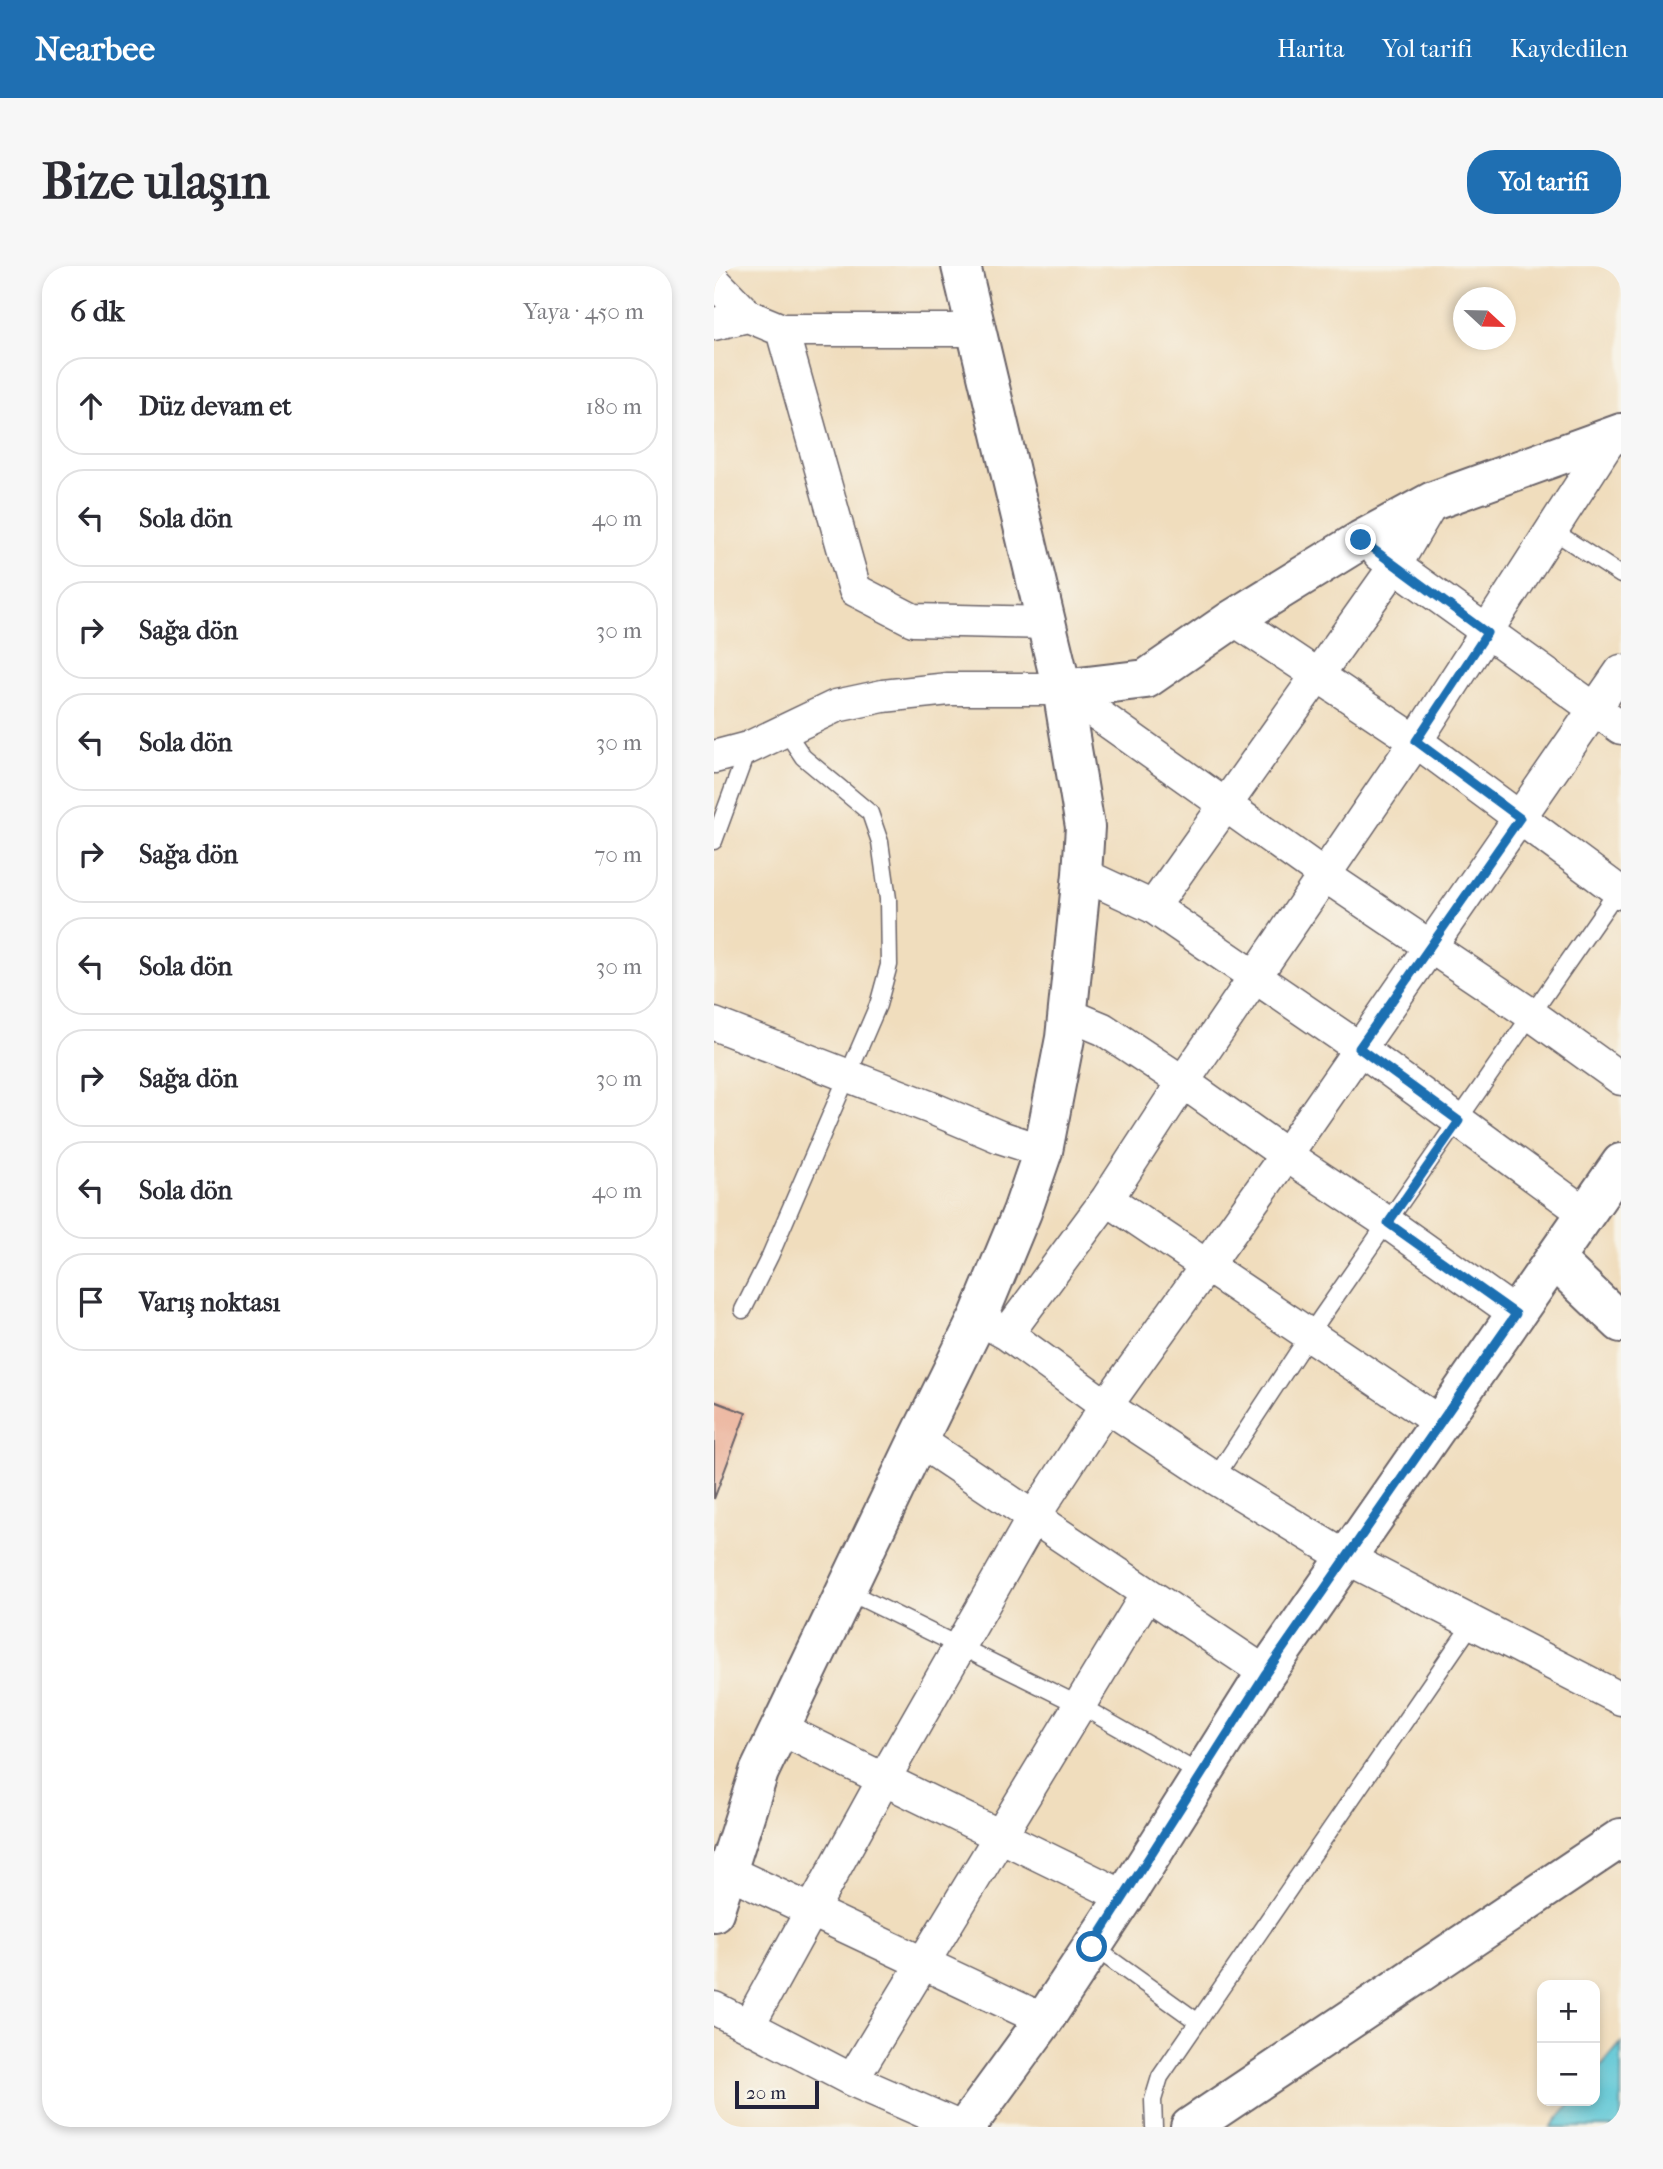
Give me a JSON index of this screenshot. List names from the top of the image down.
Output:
{
  "scale_bar": "20 m",
  "north": "right",
  "page": {
    "header": "Nearbee",
    "nav": ["Harita", "Yol tarifi", "Kaydedilen"],
    "buttons": "Yol tarifi",
    "title": "Bize ulaşın",
    "heading": ["6 dk", "Yaya · 450 m"],
    "list": [
      ["Düz devam et", "180 m"],
      ["Sola dön", "40 m"],
      ["Sağa dön", "30 m"],
      ["Sola dön", "30 m"],
      ["Sağa dön", "70 m"],
      ["Sola dön", "30 m"],
      ["Sağa dön", "30 m"],
      ["Sola dön", "40 m"],
      "Varış noktası"
    ],
    "map_buttons": ["+", "−"],
    "scale": "20 m"
  }
}
